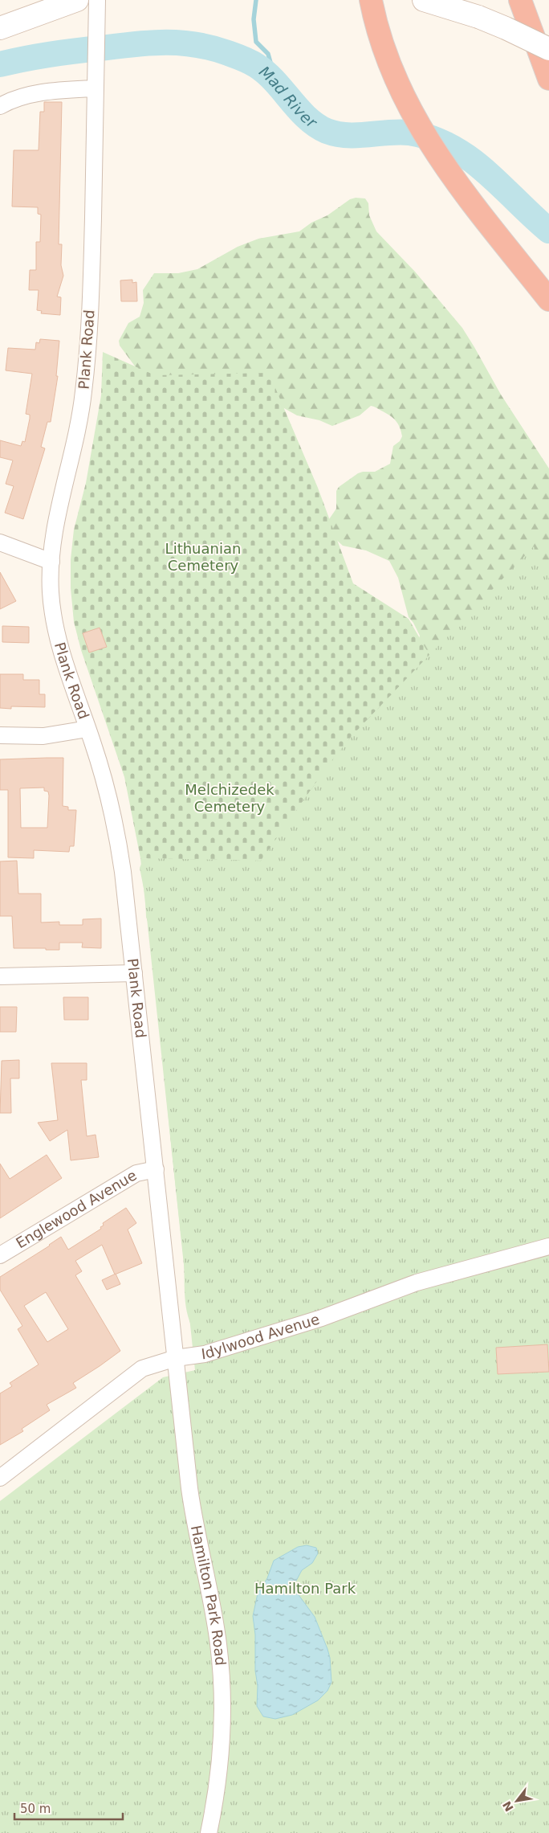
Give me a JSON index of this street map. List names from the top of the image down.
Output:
{
  "streets": {
    "street": [
      "Plank Road",
      "Englewood Avenue",
      "Idylwood Avenue",
      "Hamilton Park Road"
    ]
  },
  "crossings": [
    ["Plank Road", "Englewood Avenue"],
    ["Plank Road", "Idylwood Avenue"],
    ["Plank Road", "Hamilton Park Road"],
    ["Idylwood Avenue", "Hamilton Park Road"]
  ],
  "water": ["Mad River"],
  "parks": ["Lithuanian Cemetery", "Melchizedek Cemetery", "Hamilton Park"],
  "scale_bar": "50 m",
  "north": "bottom left"
}
